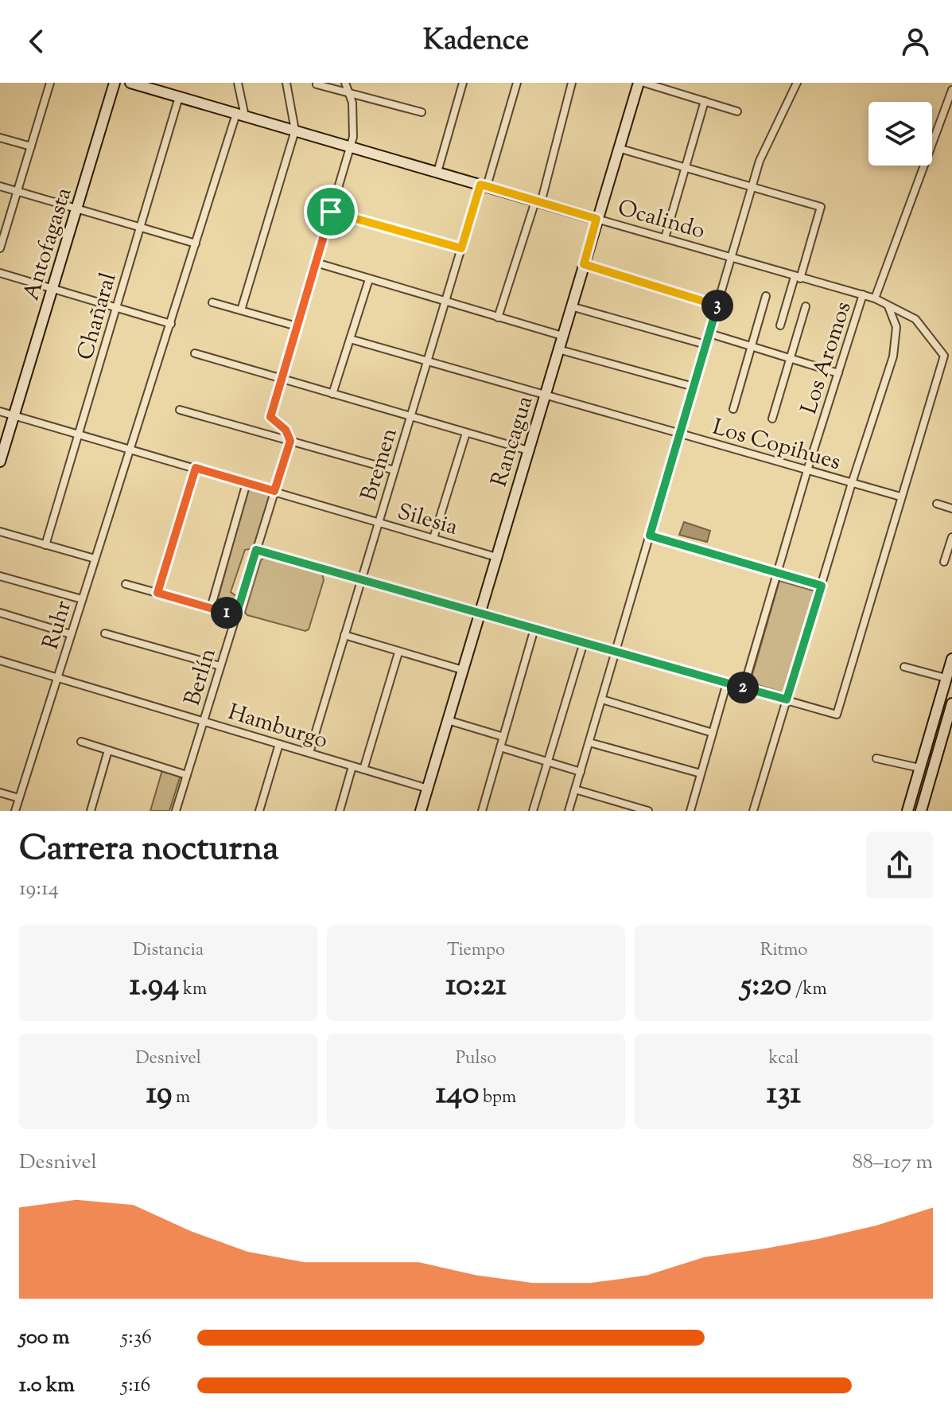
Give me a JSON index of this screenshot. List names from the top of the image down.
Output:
{
  "streets": {
    "street": [
      "Ocalindo",
      "Antofagasta",
      "Chañaral",
      "Los Aromos",
      "Rancagua",
      "Los Copihues",
      "Bremen",
      "Silesia",
      "Ruhr",
      "Berlín",
      "Hamburgo"
    ]
  },
  "crossings": [
    ["Ocalindo", "Chañaral"],
    ["Ocalindo", "Los Aromos"],
    ["Ocalindo", "Rancagua"],
    ["Ocalindo", "Los Copihues"],
    ["Ocalindo", "Bremen"],
    ["Ocalindo", "Ruhr"],
    ["Antofagasta", "Silesia"],
    ["Chañaral", "Silesia"],
    ["Los Aromos", "Los Copihues"],
    ["Rancagua", "Los Copihues"],
    ["Rancagua", "Silesia"],
    ["Rancagua", "Hamburgo"],
    ["Los Copihues", "Bremen"],
    ["Bremen", "Silesia"],
    ["Bremen", "Hamburgo"],
    ["Silesia", "Ruhr"],
    ["Silesia", "Berlín"],
    ["Ruhr", "Hamburgo"],
    ["Berlín", "Hamburgo"]
  ],
  "page": {
    "header": "Kadence",
    "pins": ["3", "1", "2"],
    "heading": ["Carrera nocturna", "19:14"],
    "stats": [
      ["Distancia", "1.94 km"],
      ["Tiempo", "10:21"],
      ["Ritmo", "5:20 /km"],
      ["Desnivel", "19 m"],
      ["Pulso", "140 bpm"],
      ["kcal", "131"]
    ],
    "chart": ["Desnivel", "88–107 m"],
    "list": [
      {
        "name": "500 m",
        "note": "5:36"
      },
      {
        "name": "1.0 km",
        "note": "5:16"
      }
    ]
  }
}
